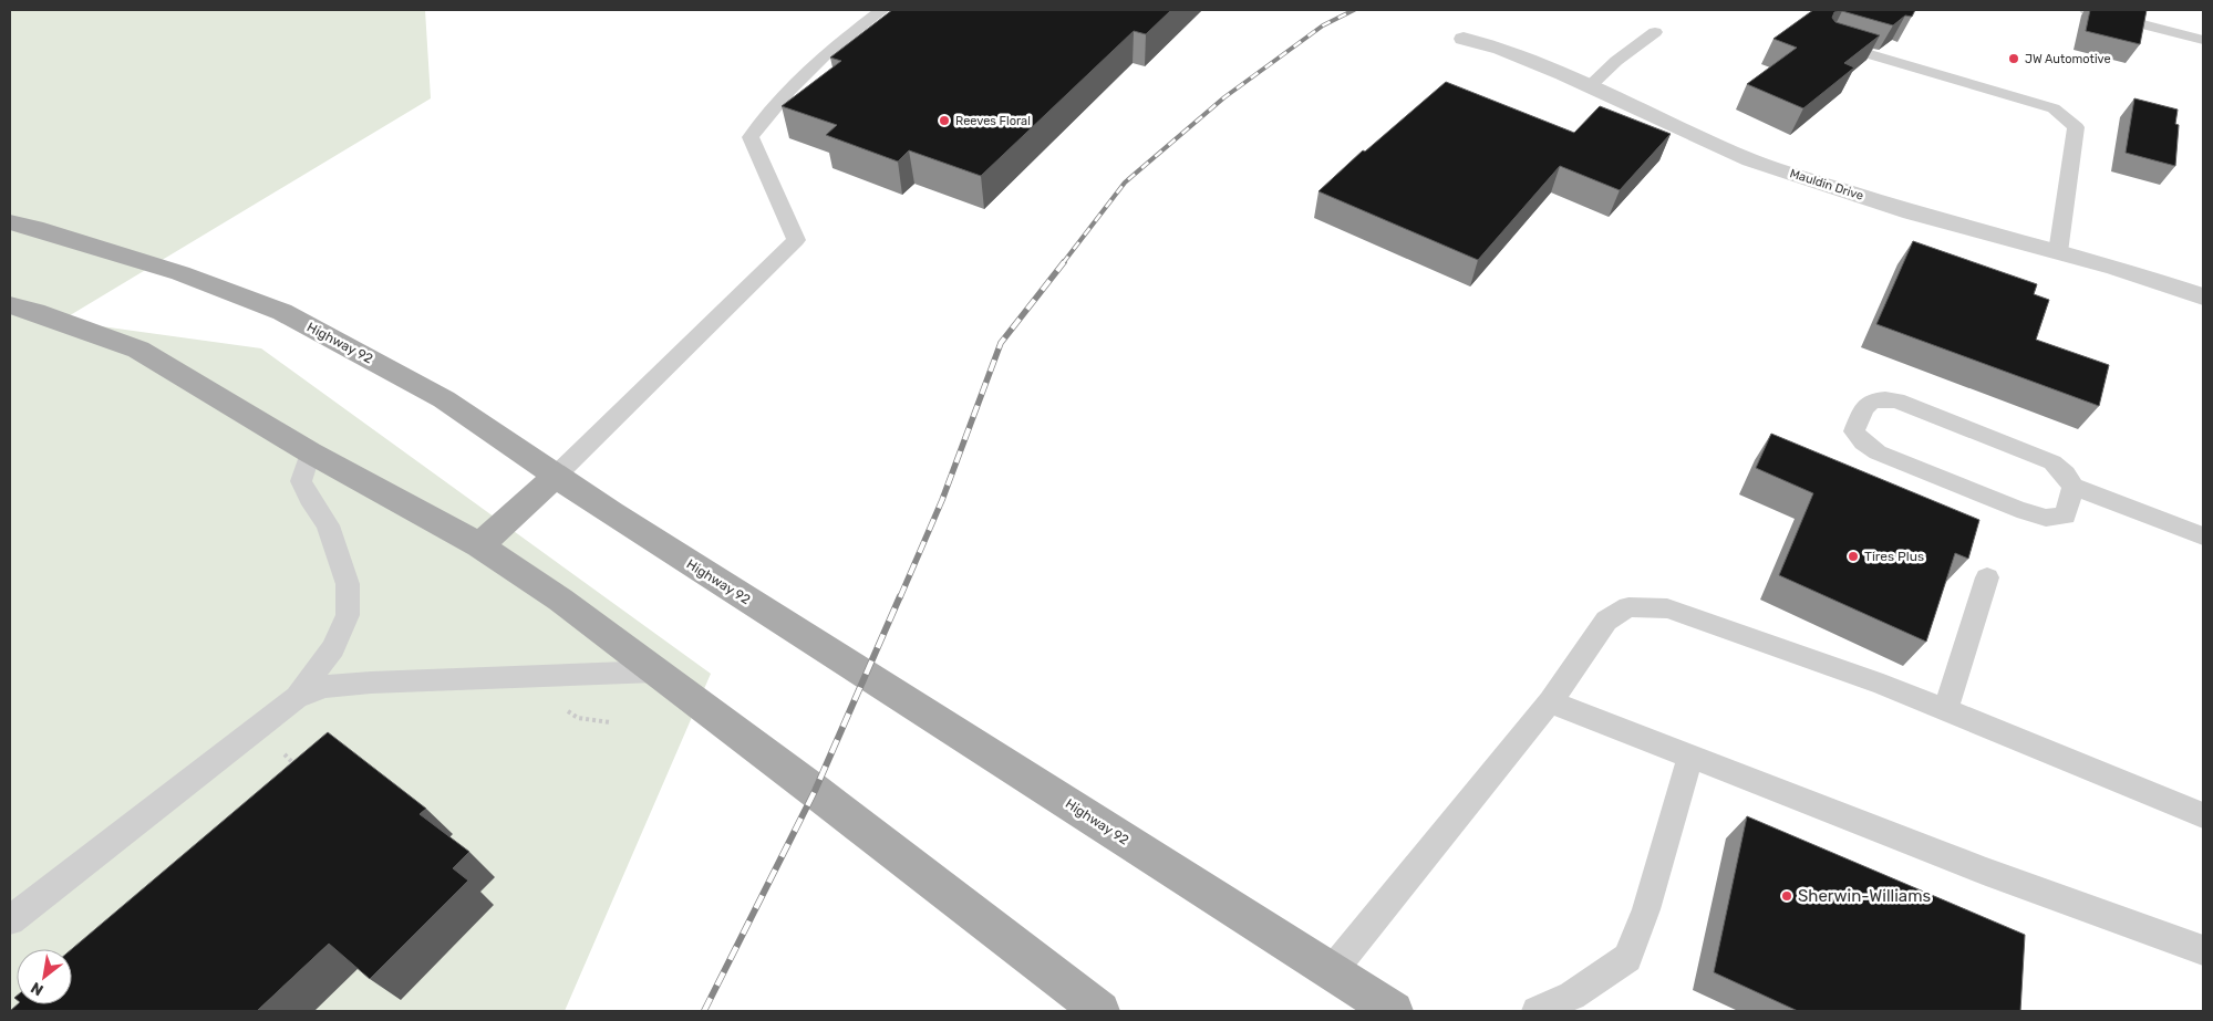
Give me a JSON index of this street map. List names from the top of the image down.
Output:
{
  "streets": {
    "main road": ["Highway 92"],
    "street": ["Mauldin Drive"]
  },
  "places": [
    "JW Automotive",
    "Reeves Floral",
    "Tires Plus",
    "Sherwin-Williams"
  ],
  "north": "bottom left"
}
